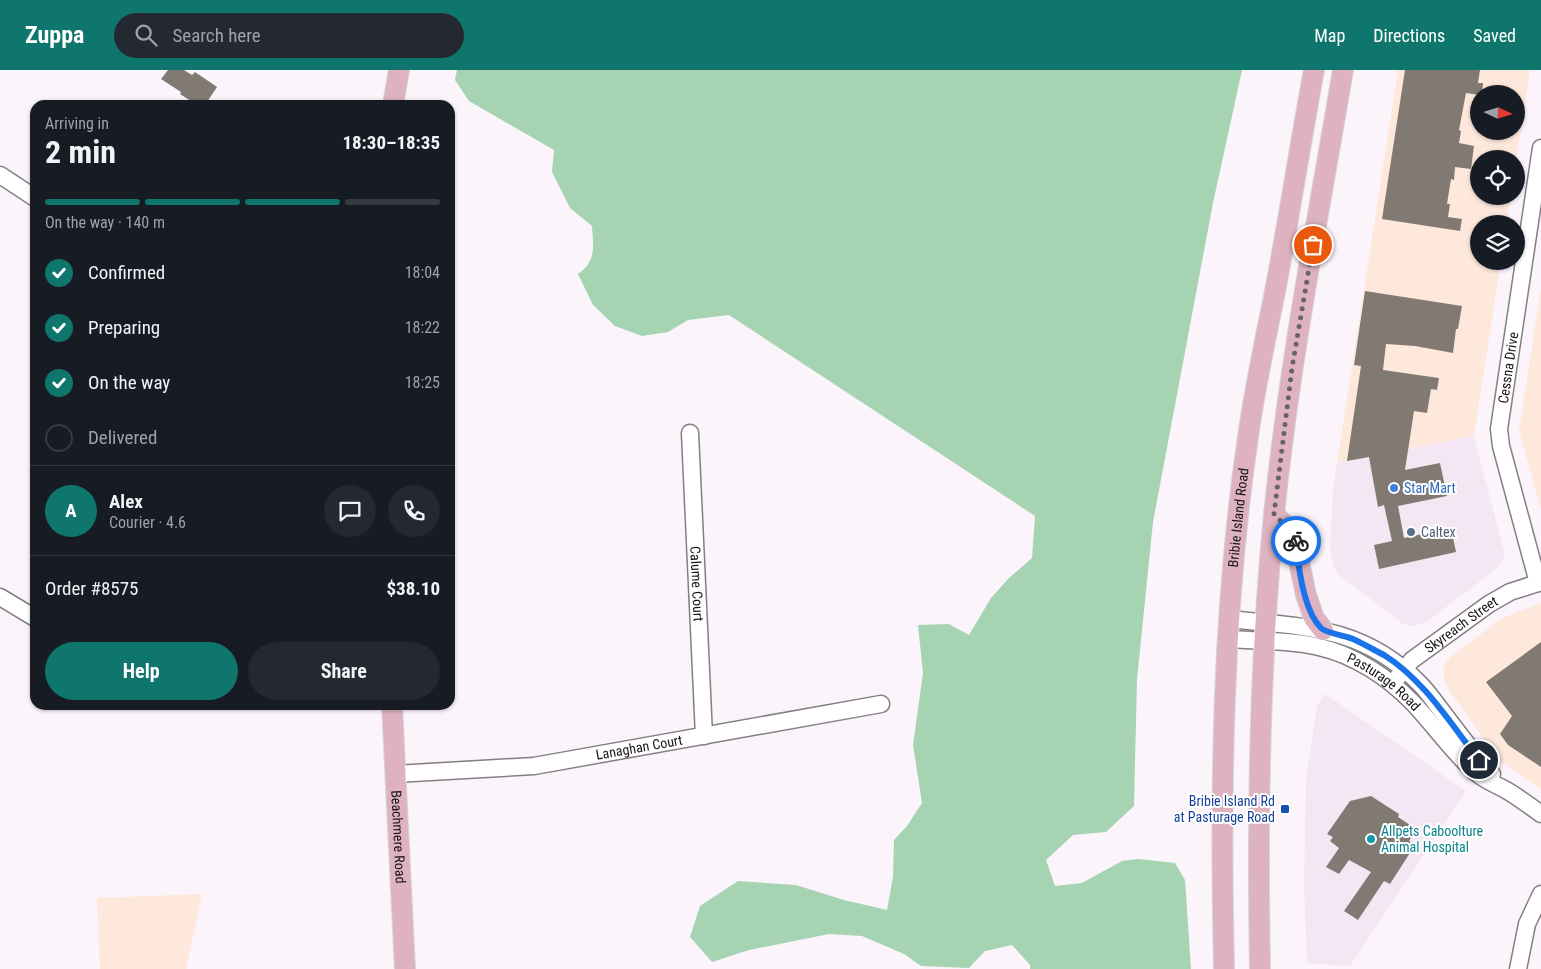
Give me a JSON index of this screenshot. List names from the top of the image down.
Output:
{
  "streets": {
    "main road": ["Bribie Island Road", "Beachmere Road"],
    "street": [
      "Cessna Drive",
      "Calume Court",
      "Skyreach Street",
      "Pasturage Road",
      "Lanaghan Court"
    ]
  },
  "crossings": [
    ["Cessna Drive", "Skyreach Street"],
    ["Bribie Island Road", "Pasturage Road"],
    ["Calume Court", "Lanaghan Court"],
    ["Skyreach Street", "Pasturage Road"],
    ["Lanaghan Court", "Beachmere Road"]
  ],
  "places": {
    "other": ["Star Mart", "Caltex", "Allpets Caboolture Animal Hospital"],
    "transit": ["Bribie Island Rd at Pasturage Road"]
  },
  "north": "right",
  "page": {
    "header": "Zuppa",
    "search": "Search here",
    "nav": ["Map", "Directions", "Saved"],
    "heading": ["2 min", "Arriving in", "18:30–18:35"],
    "panel": [
      "Alex",
      "Courier · 4.6",
      "Order #8575",
      "$38.10"
    ],
    "bar": "On the way · 140 m",
    "list": [
      ["Confirmed", "18:04"],
      ["Preparing", "18:22"],
      ["On the way", "18:25"],
      "Delivered"
    ],
    "round": "A",
    "buttons": ["Help", "Share"]
  }
}
